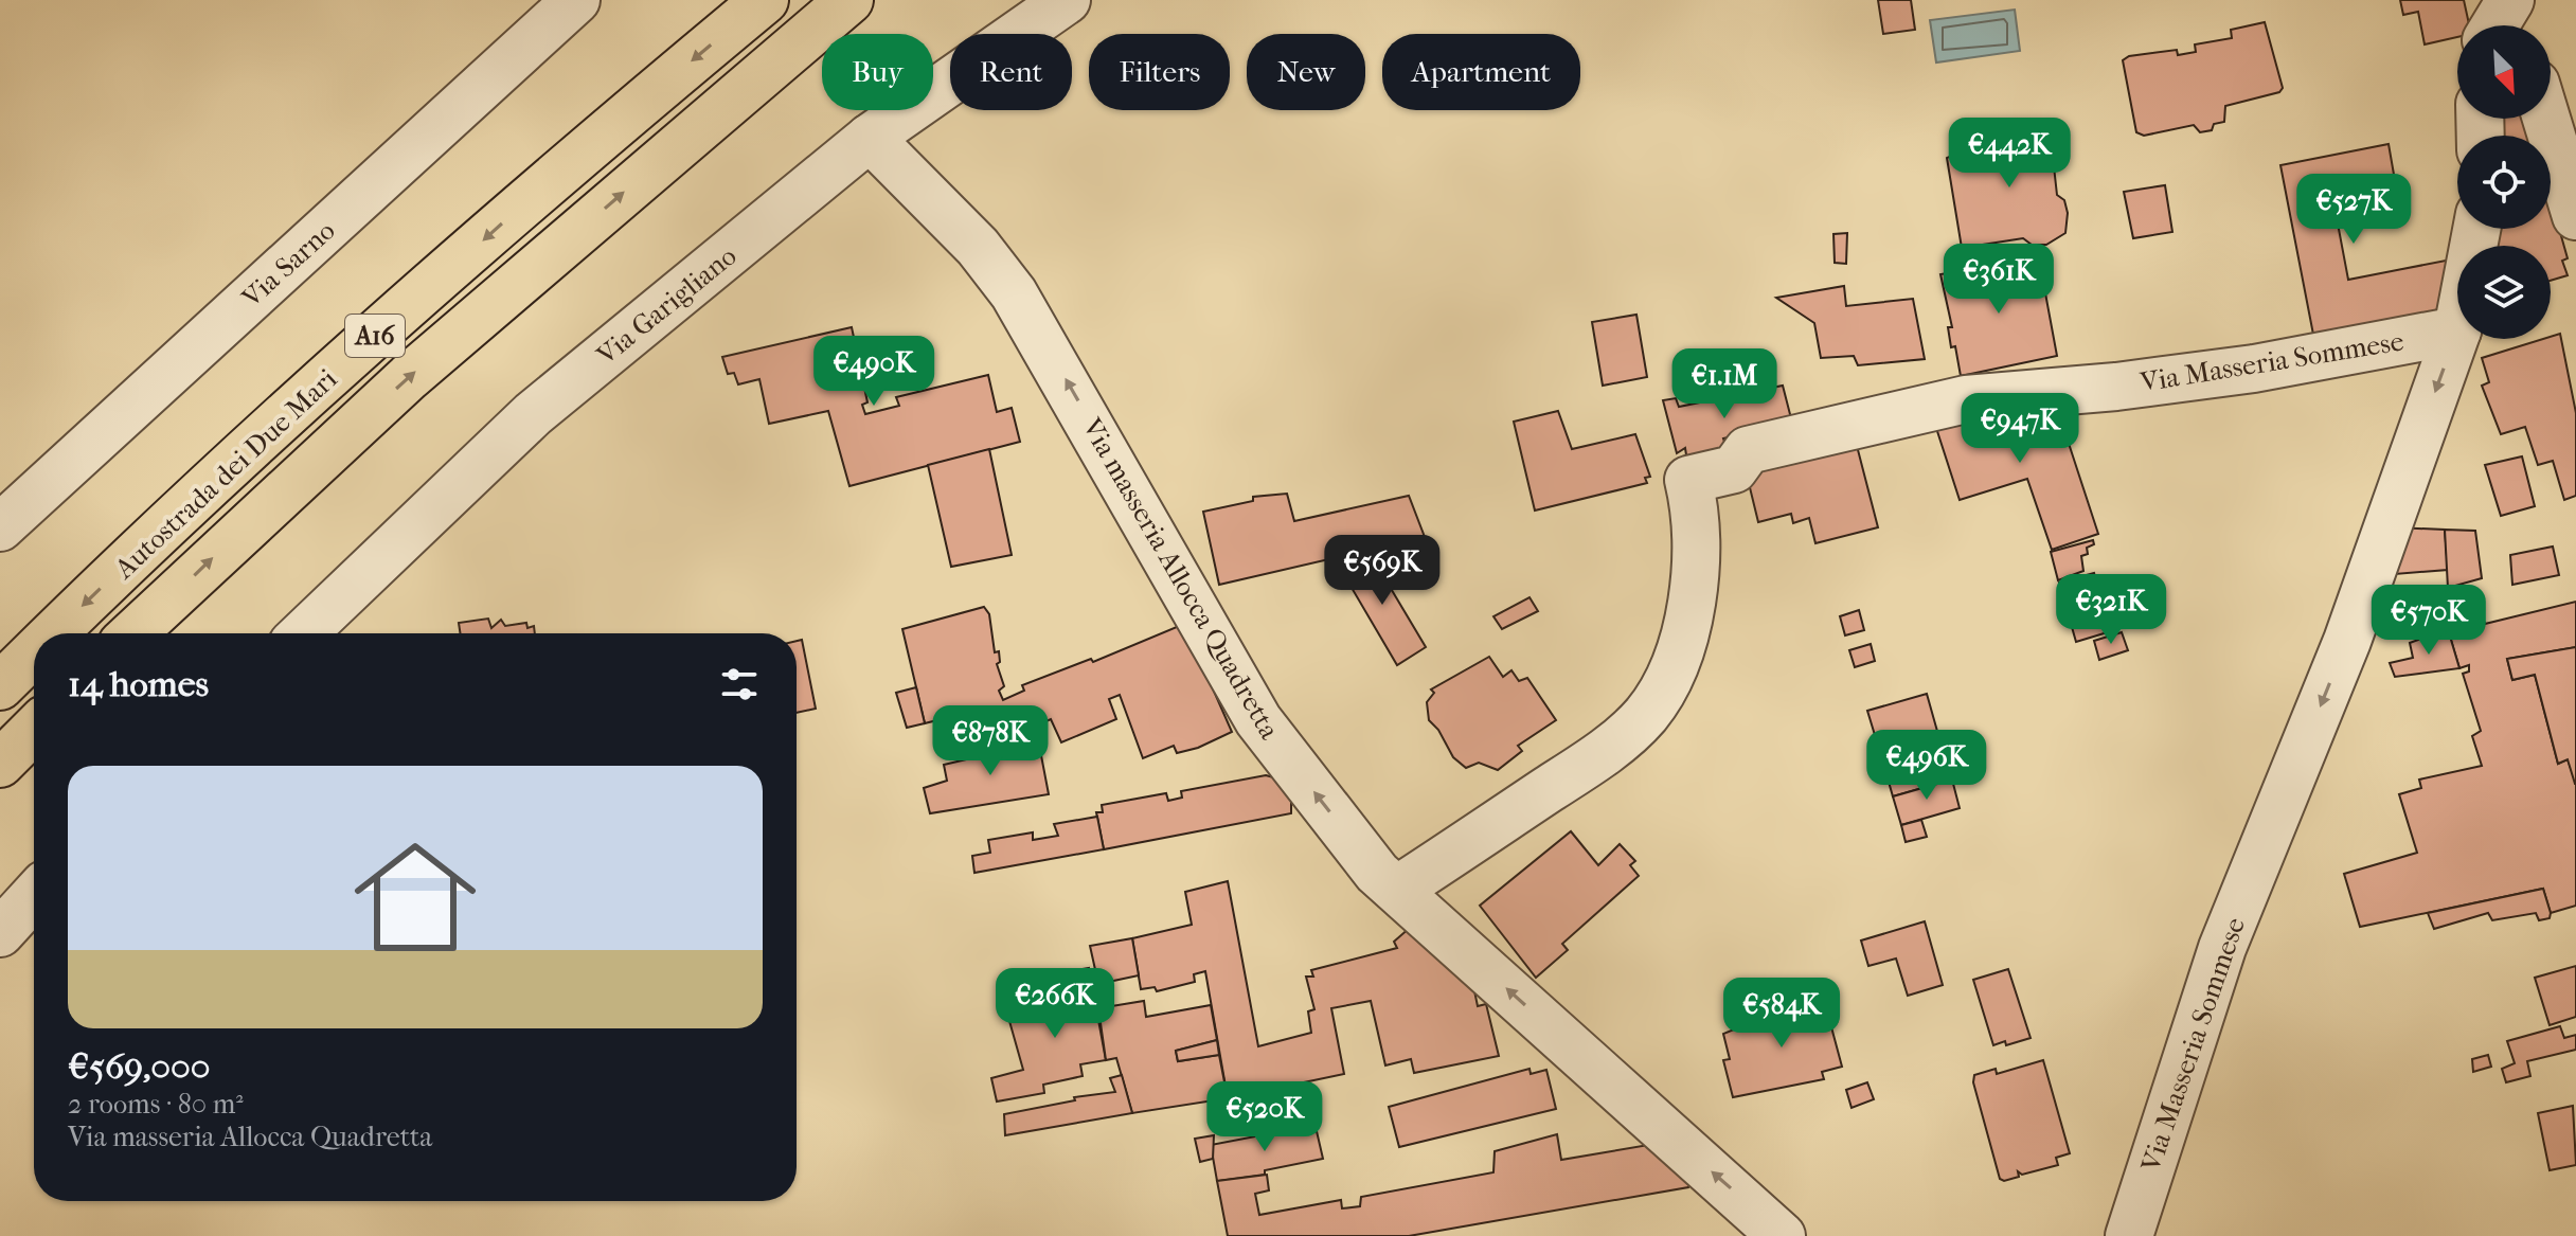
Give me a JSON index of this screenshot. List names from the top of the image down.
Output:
{
  "streets": {
    "highway": ["A16", "Autostrada dei Due Mari"],
    "street": [
      "Via Sarno",
      "Via Garigliano",
      "Via Masseria Sommese",
      "Via masseria Allocca Quadretta"
    ]
  },
  "crossings": [
    ["Via Garigliano", "Via masseria Allocca Quadretta"],
    ["Via Masseria Sommese", "Via masseria Allocca Quadretta"]
  ],
  "one_way": ["Via Masseria Sommese", "Via masseria Allocca Quadretta"],
  "north": "bottom right",
  "page": {
    "chip": [
      "Buy",
      "Rent",
      "Filters",
      "New",
      "Apartment"
    ],
    "price": [
      "€442K",
      "€527K",
      "€361K",
      "€490K",
      "€1.1M",
      "€947K",
      "€569K",
      "€321K",
      "€570K",
      "€878K",
      "€496K",
      "€266K",
      "€584K",
      "€520K"
    ],
    "heading": "14 homes",
    "list": [
      {
        "name": "€569,000",
        "note": "2 rooms · 80 m² · Via masseria Allocca Quadretta"
      }
    ]
  }
}
